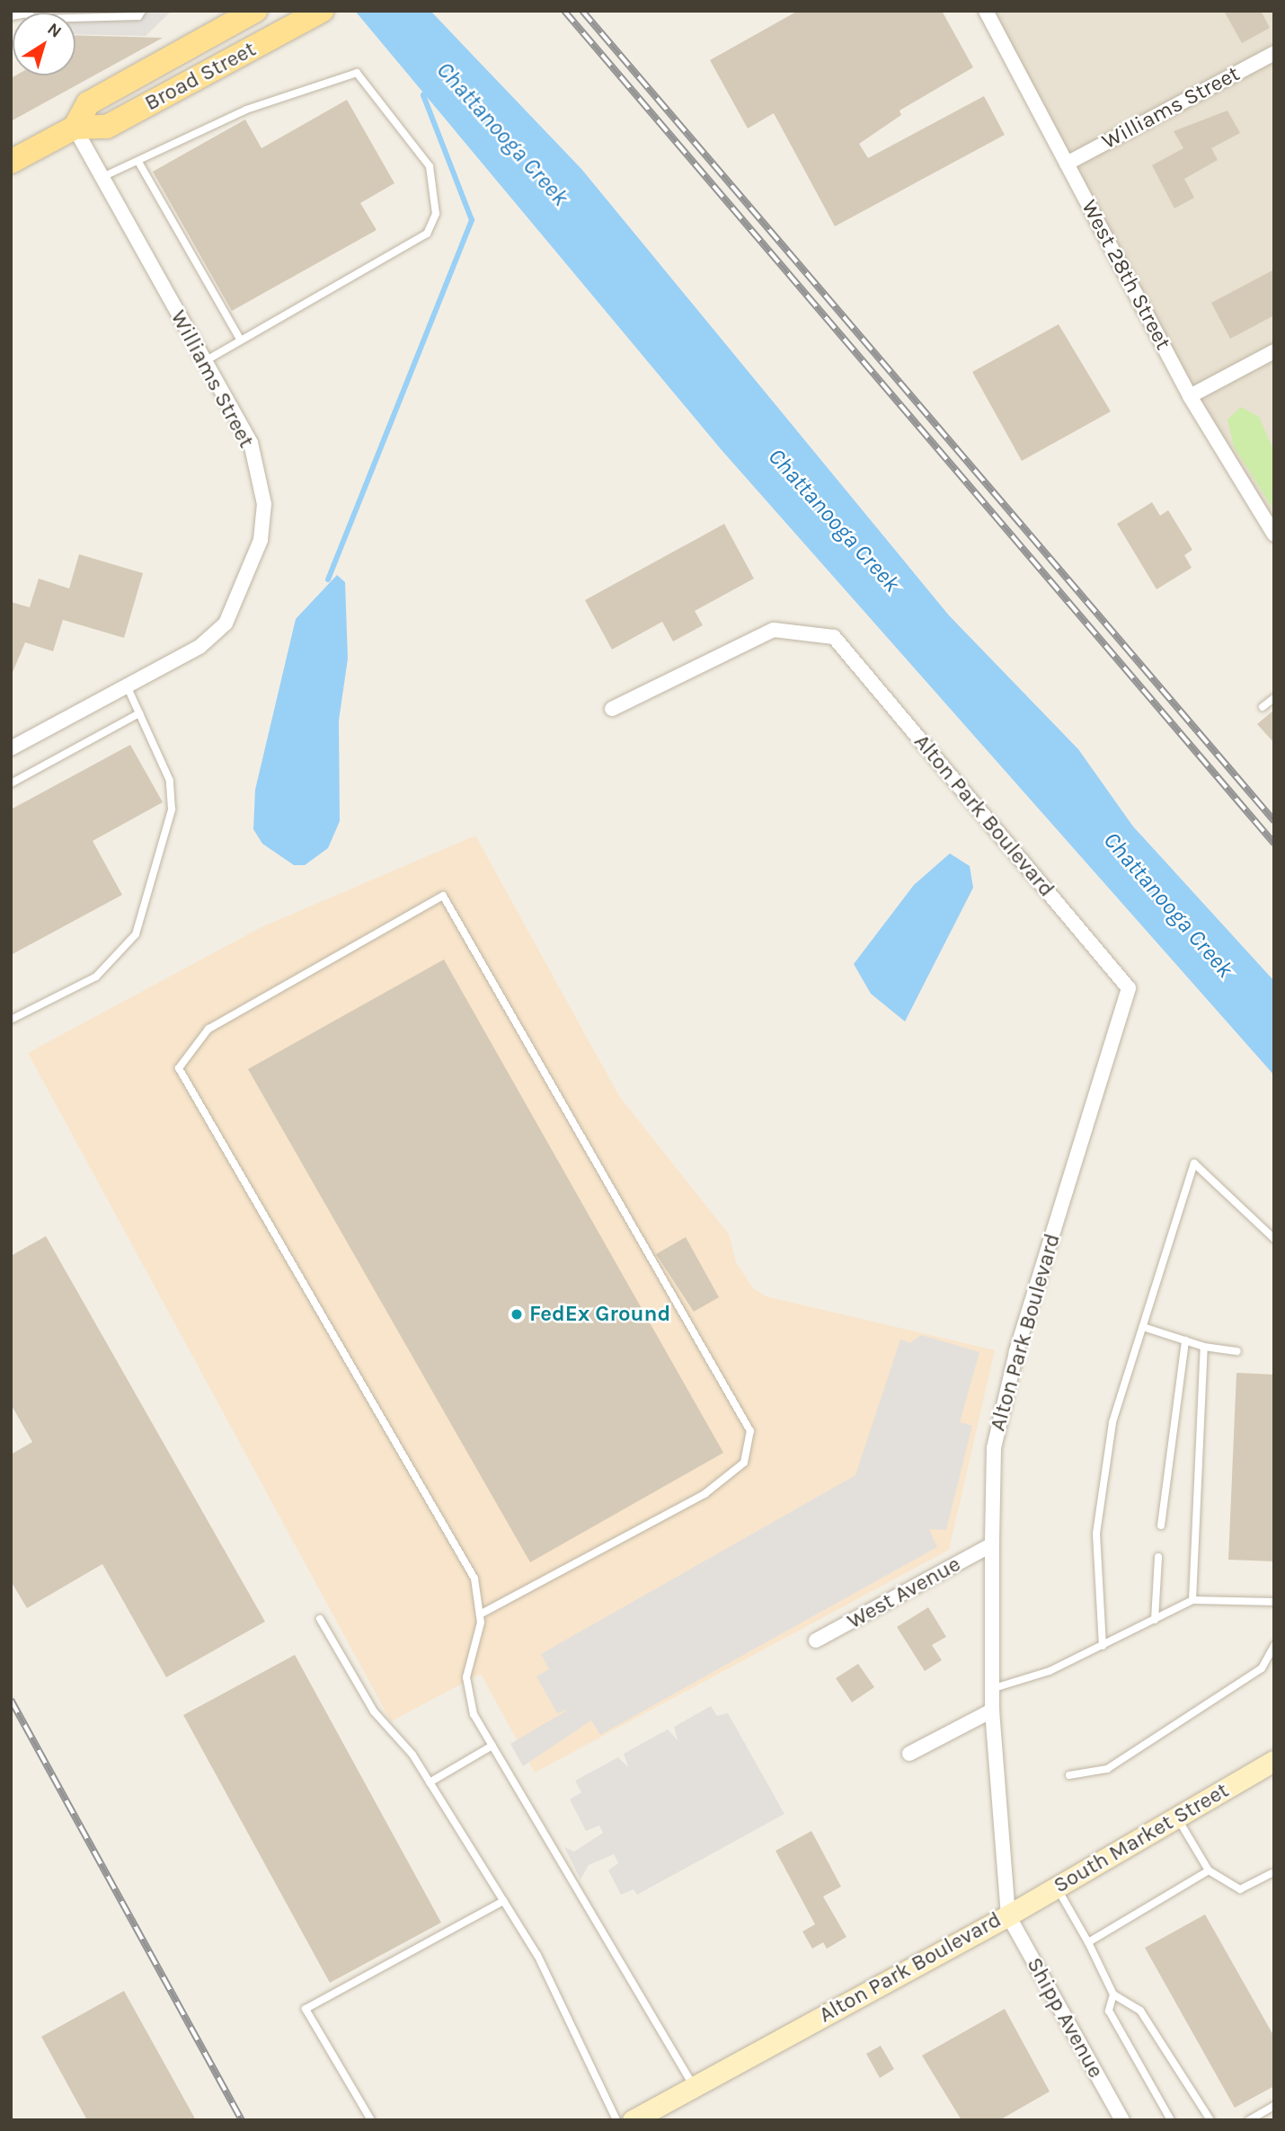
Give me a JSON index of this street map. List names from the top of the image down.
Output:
{
  "streets": {
    "main road": ["Broad Street", "Alton Park Boulevard", "South Market Street"],
    "street": [
      "Williams Street",
      "West 28th Street",
      "West Avenue",
      "Shipp Avenue"
    ]
  },
  "crossings": [
    ["Broad Street", "Williams Street"],
    ["Williams Street", "West 28th Street"],
    ["Alton Park Boulevard", "West Avenue"],
    ["Alton Park Boulevard", "South Market Street"],
    ["Alton Park Boulevard", "Shipp Avenue"],
    ["South Market Street", "Shipp Avenue"]
  ],
  "water": ["Chattanooga Creek"],
  "places": ["FedEx Ground"],
  "north": "top right"
}
